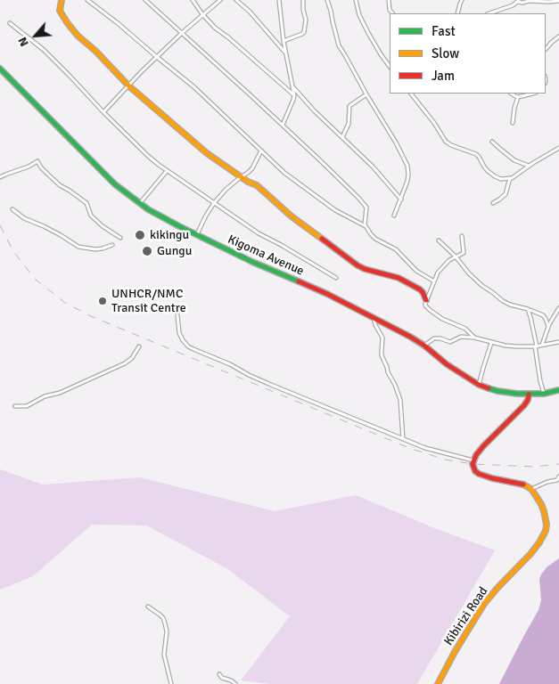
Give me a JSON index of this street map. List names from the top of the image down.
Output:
{
  "streets": {
    "street": ["Kigoma Avenue", "Kibirizi Road"]
  },
  "places": ["kikingu", "Gungu", "UNHCR/NMC Transit Centre"],
  "legend": ["Fast", "Slow", "Jam"],
  "north": "bottom left"
}
